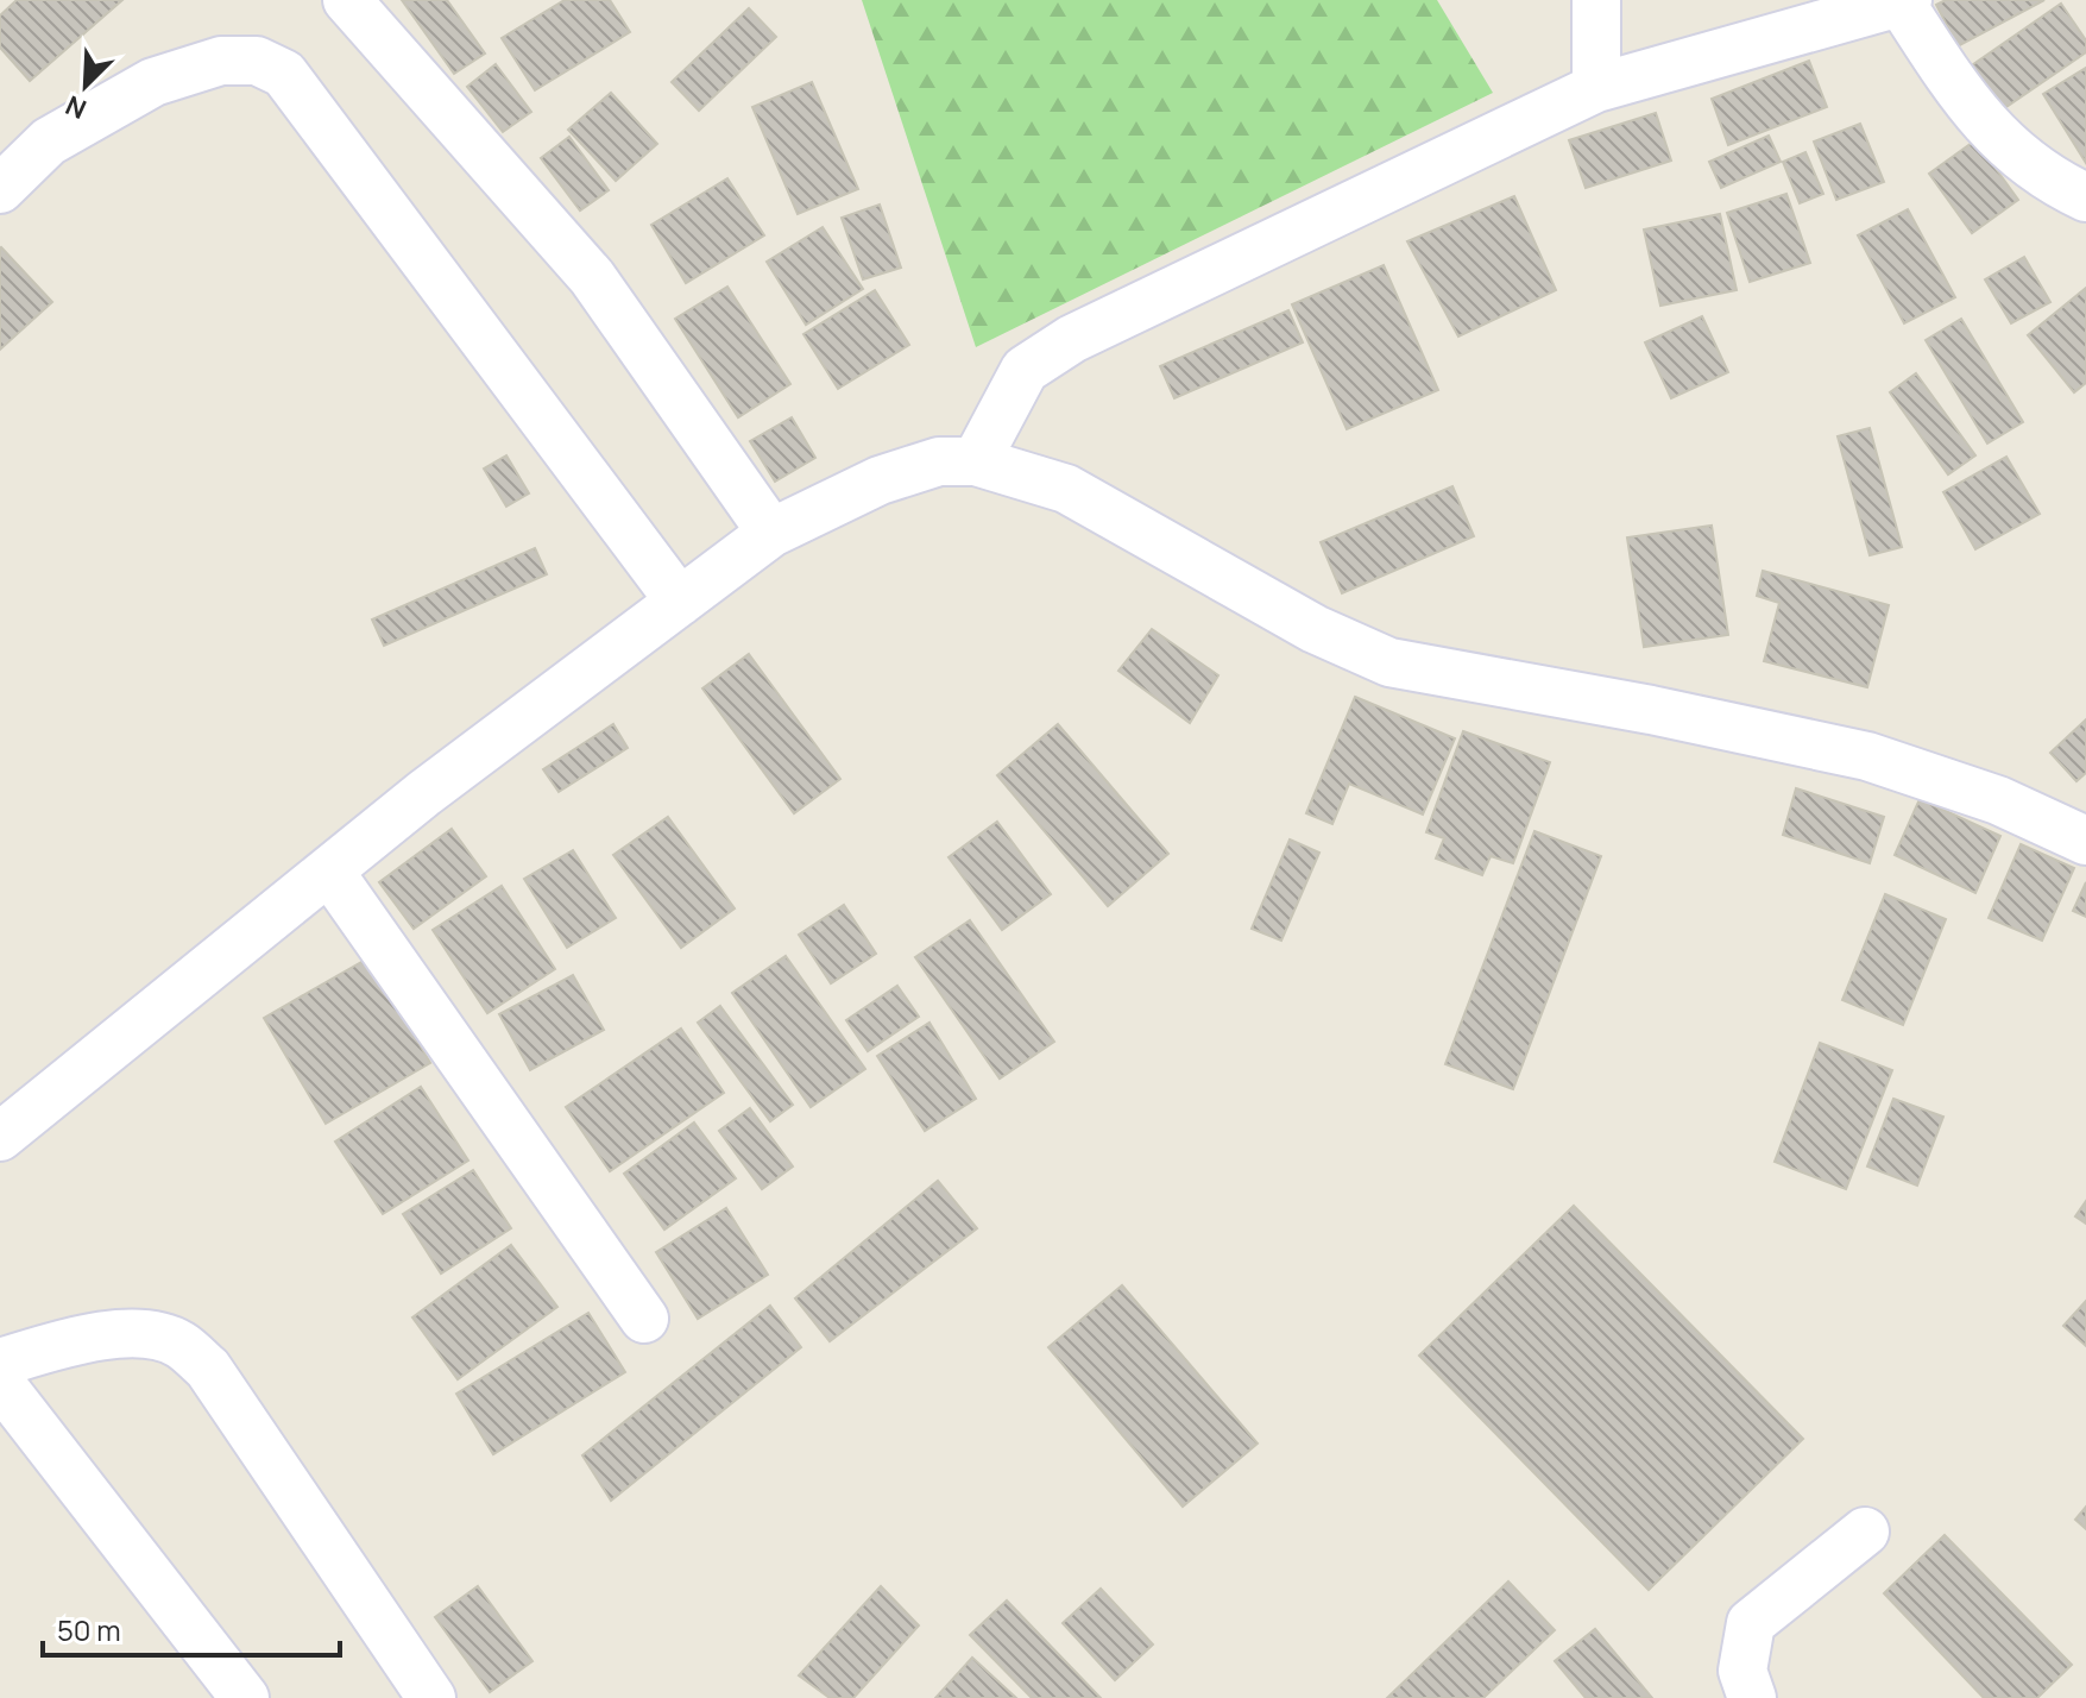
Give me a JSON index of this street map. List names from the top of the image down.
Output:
{
  "scale_bar": "50 m",
  "north": "bottom left"
}
